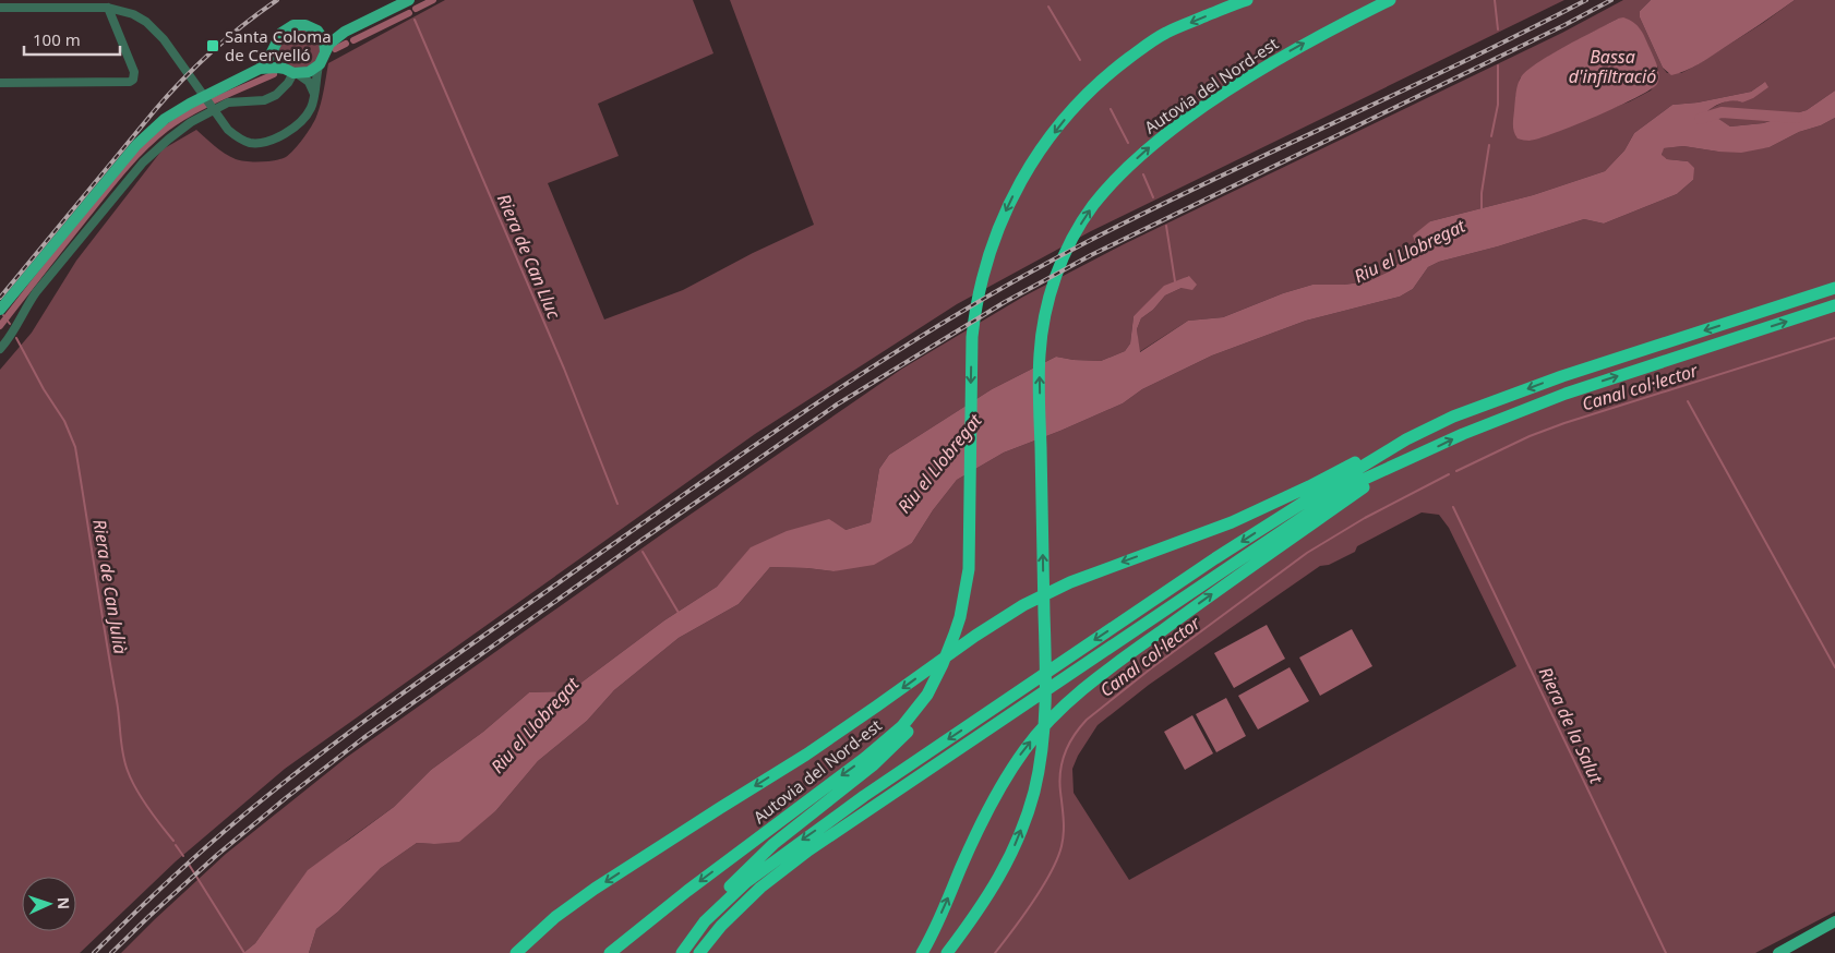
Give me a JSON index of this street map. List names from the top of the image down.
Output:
{
  "streets": {
    "highway": ["Autovia del Nord-est"]
  },
  "water": [
    "Bassa d'infiltració",
    "Riu el Llobregat",
    "Riera de Can Lluc",
    "Canal col·lector",
    "Riera de Can Julià",
    "Riera de la Salut"
  ],
  "places": {
    "transit": ["Santa Coloma de Cervelló"]
  },
  "scale_bar": "100 m",
  "north": "right"
}
